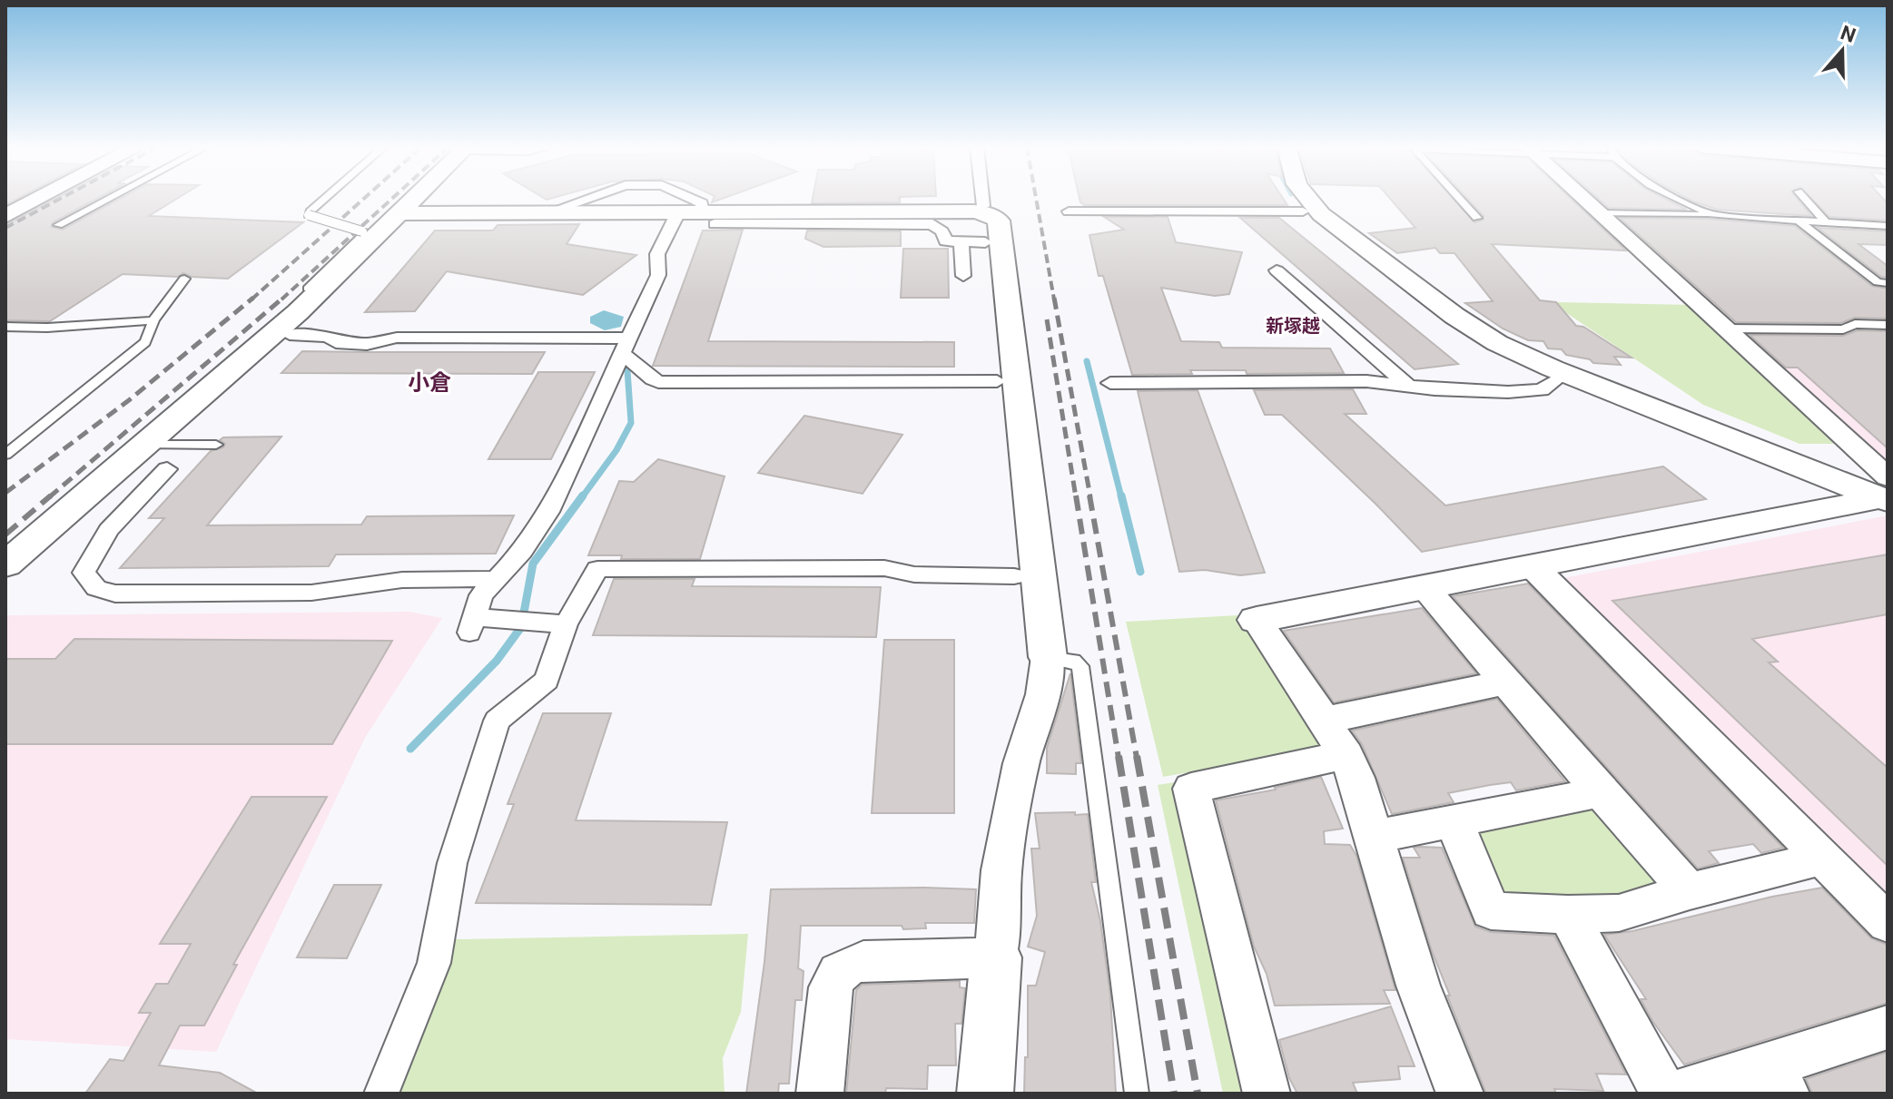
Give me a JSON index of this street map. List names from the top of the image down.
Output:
{
  "districts": ["新塚越", "小倉"],
  "north": "top"
}
